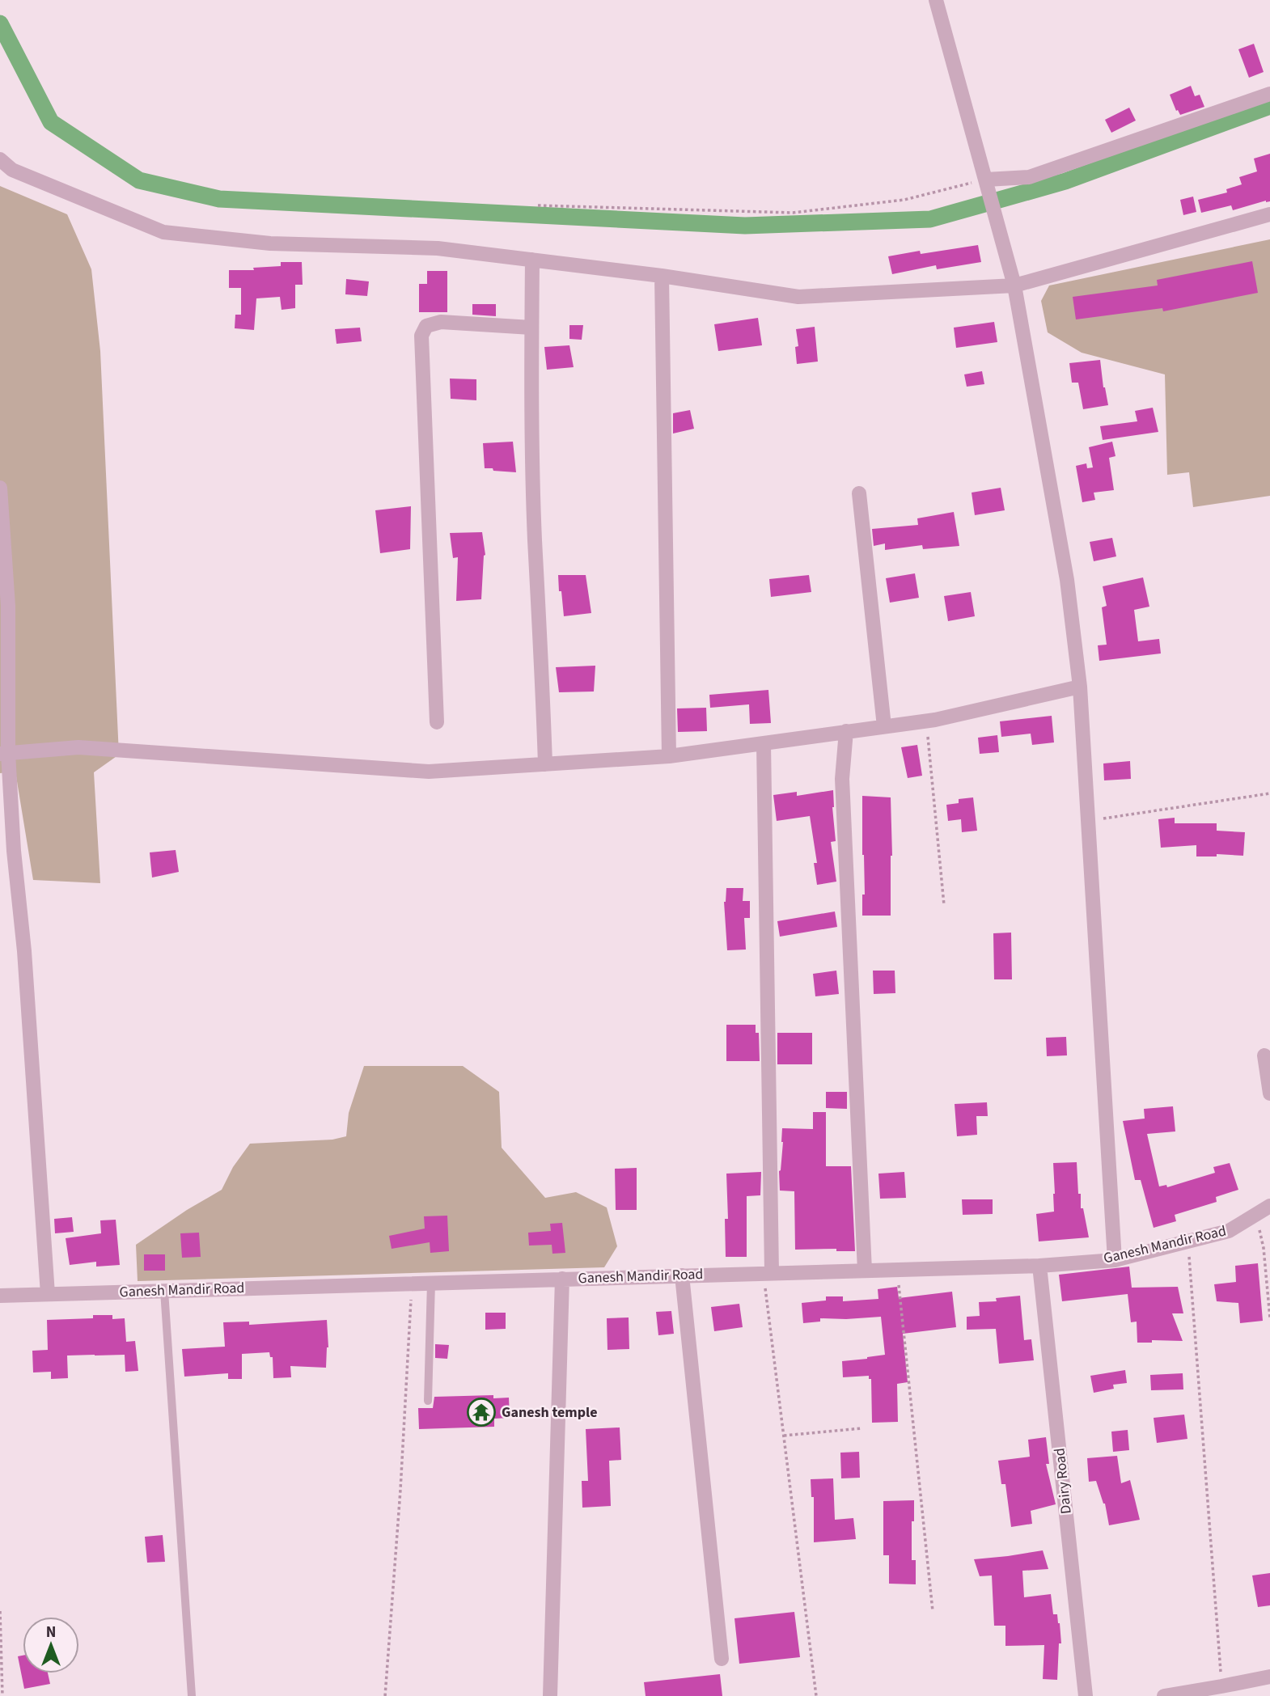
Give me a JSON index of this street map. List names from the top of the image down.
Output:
{
  "streets": {
    "street": ["Ganesh Mandir Road", "Dairy Road"]
  },
  "crossings": [
    ["Ganesh Mandir Road", "Dairy Road"]
  ],
  "places": {
    "temple": ["Ganesh temple"]
  },
  "north": "top"
}
